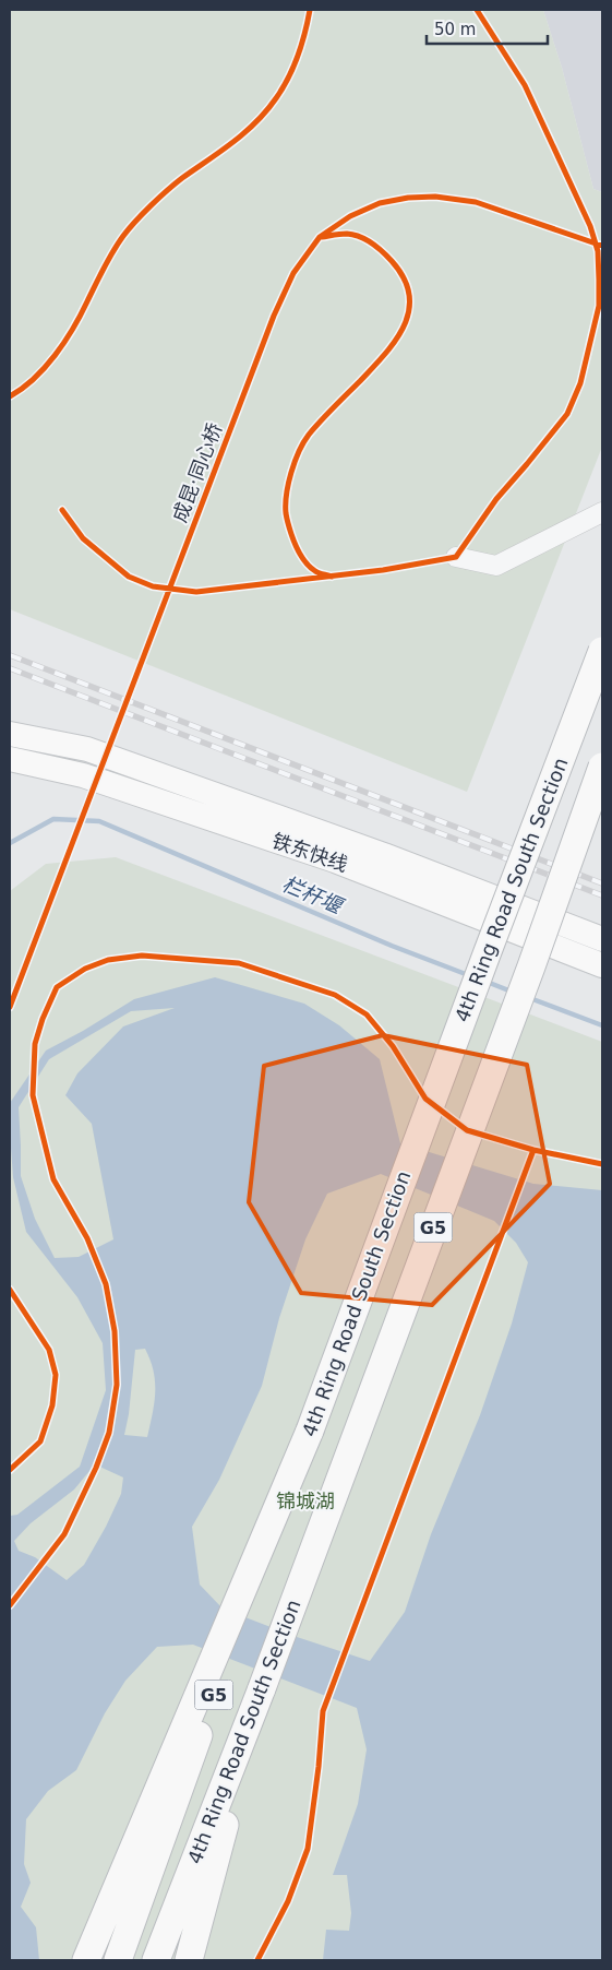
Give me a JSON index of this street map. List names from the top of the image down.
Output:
{
  "streets": {
    "highway": ["4th Ring Road South Section", "G5"],
    "main road": ["铁东快线"],
    "cycle path": ["成昆·同心桥"]
  },
  "water": ["栏杆堰"],
  "parks": ["锦城湖"],
  "scale_bar": "50 m"
}
